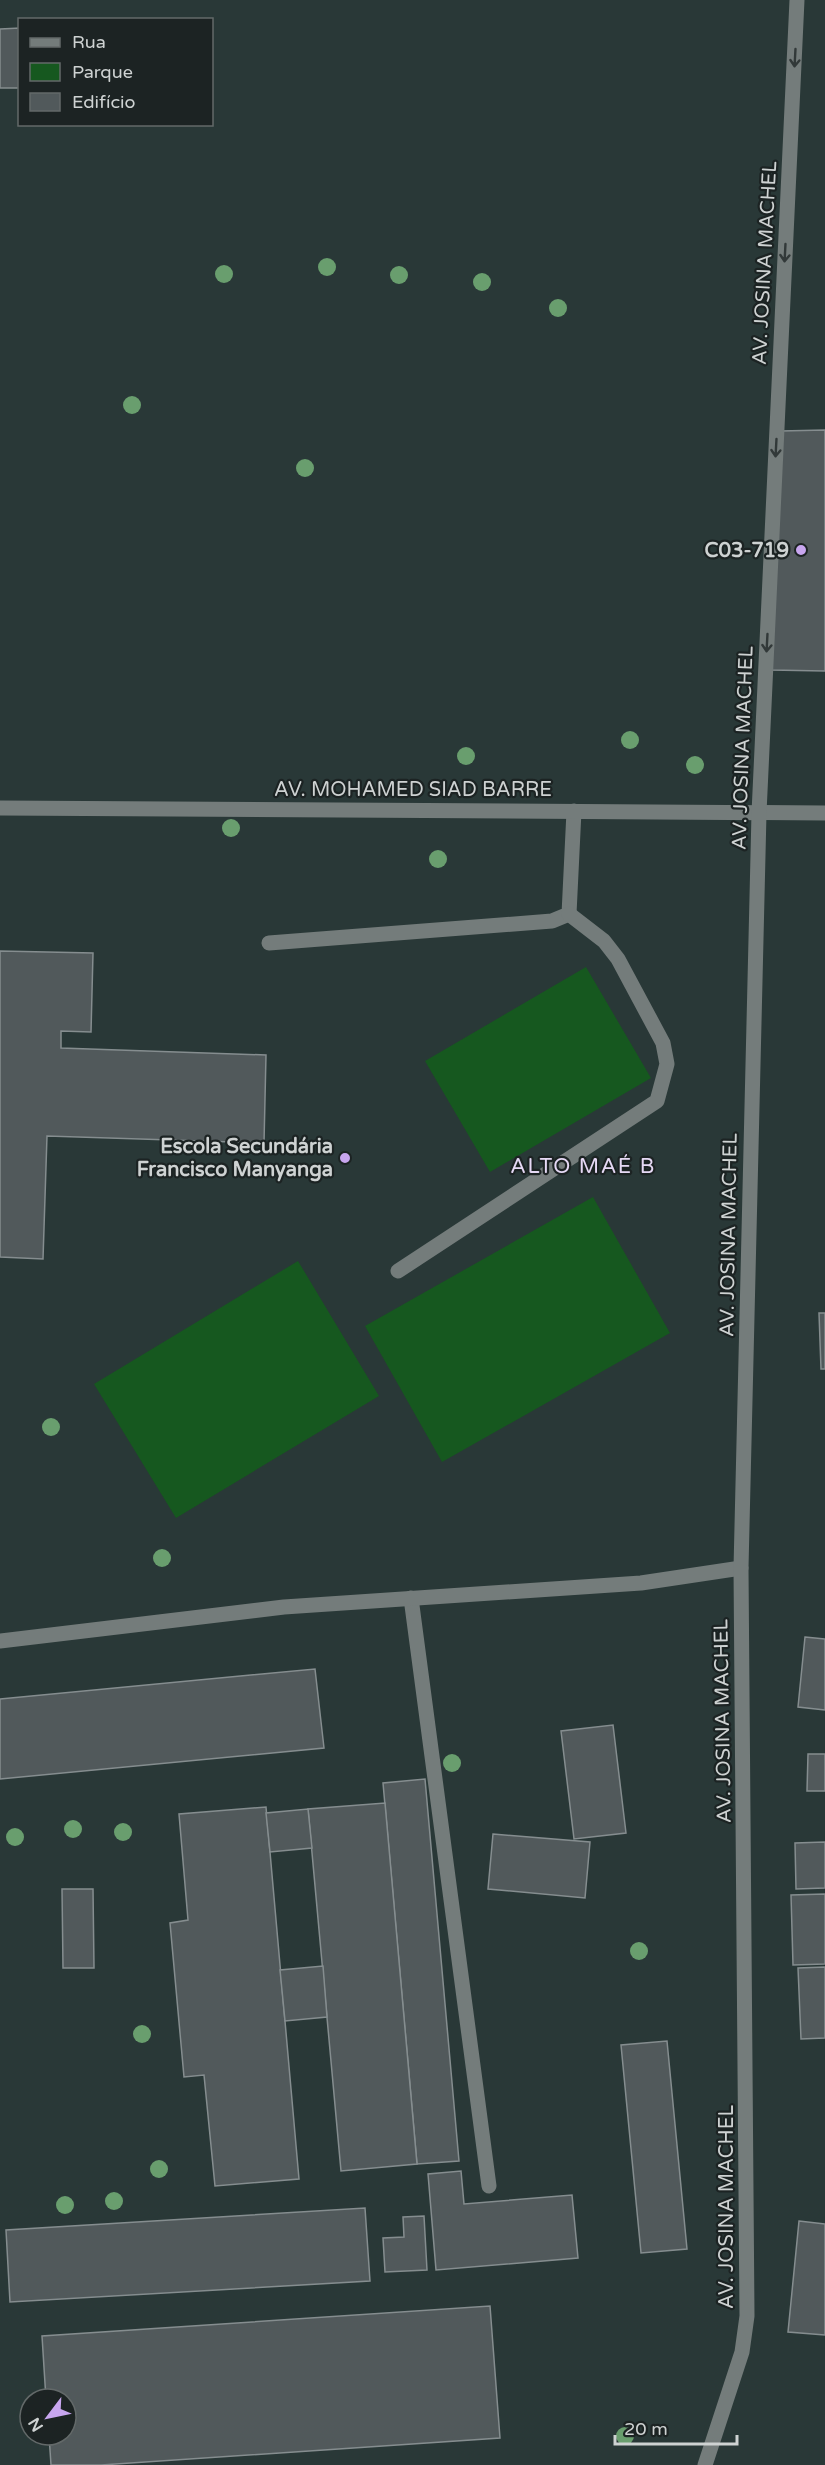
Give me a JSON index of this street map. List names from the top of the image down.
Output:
{
  "streets": {
    "street": ["AV. JOSINA MACHEL", "AV. MOHAMED SIAD BARRE"]
  },
  "crossings": [
    ["AV. JOSINA MACHEL", "AV. MOHAMED SIAD BARRE"]
  ],
  "districts": ["ALTO MAÉ B"],
  "places": ["C03-719", "Escola Secundária Francisco Manyanga"],
  "legend": ["Rua", "Parque", "Edifício"],
  "scale_bar": "20 m",
  "north": "bottom left"
}
